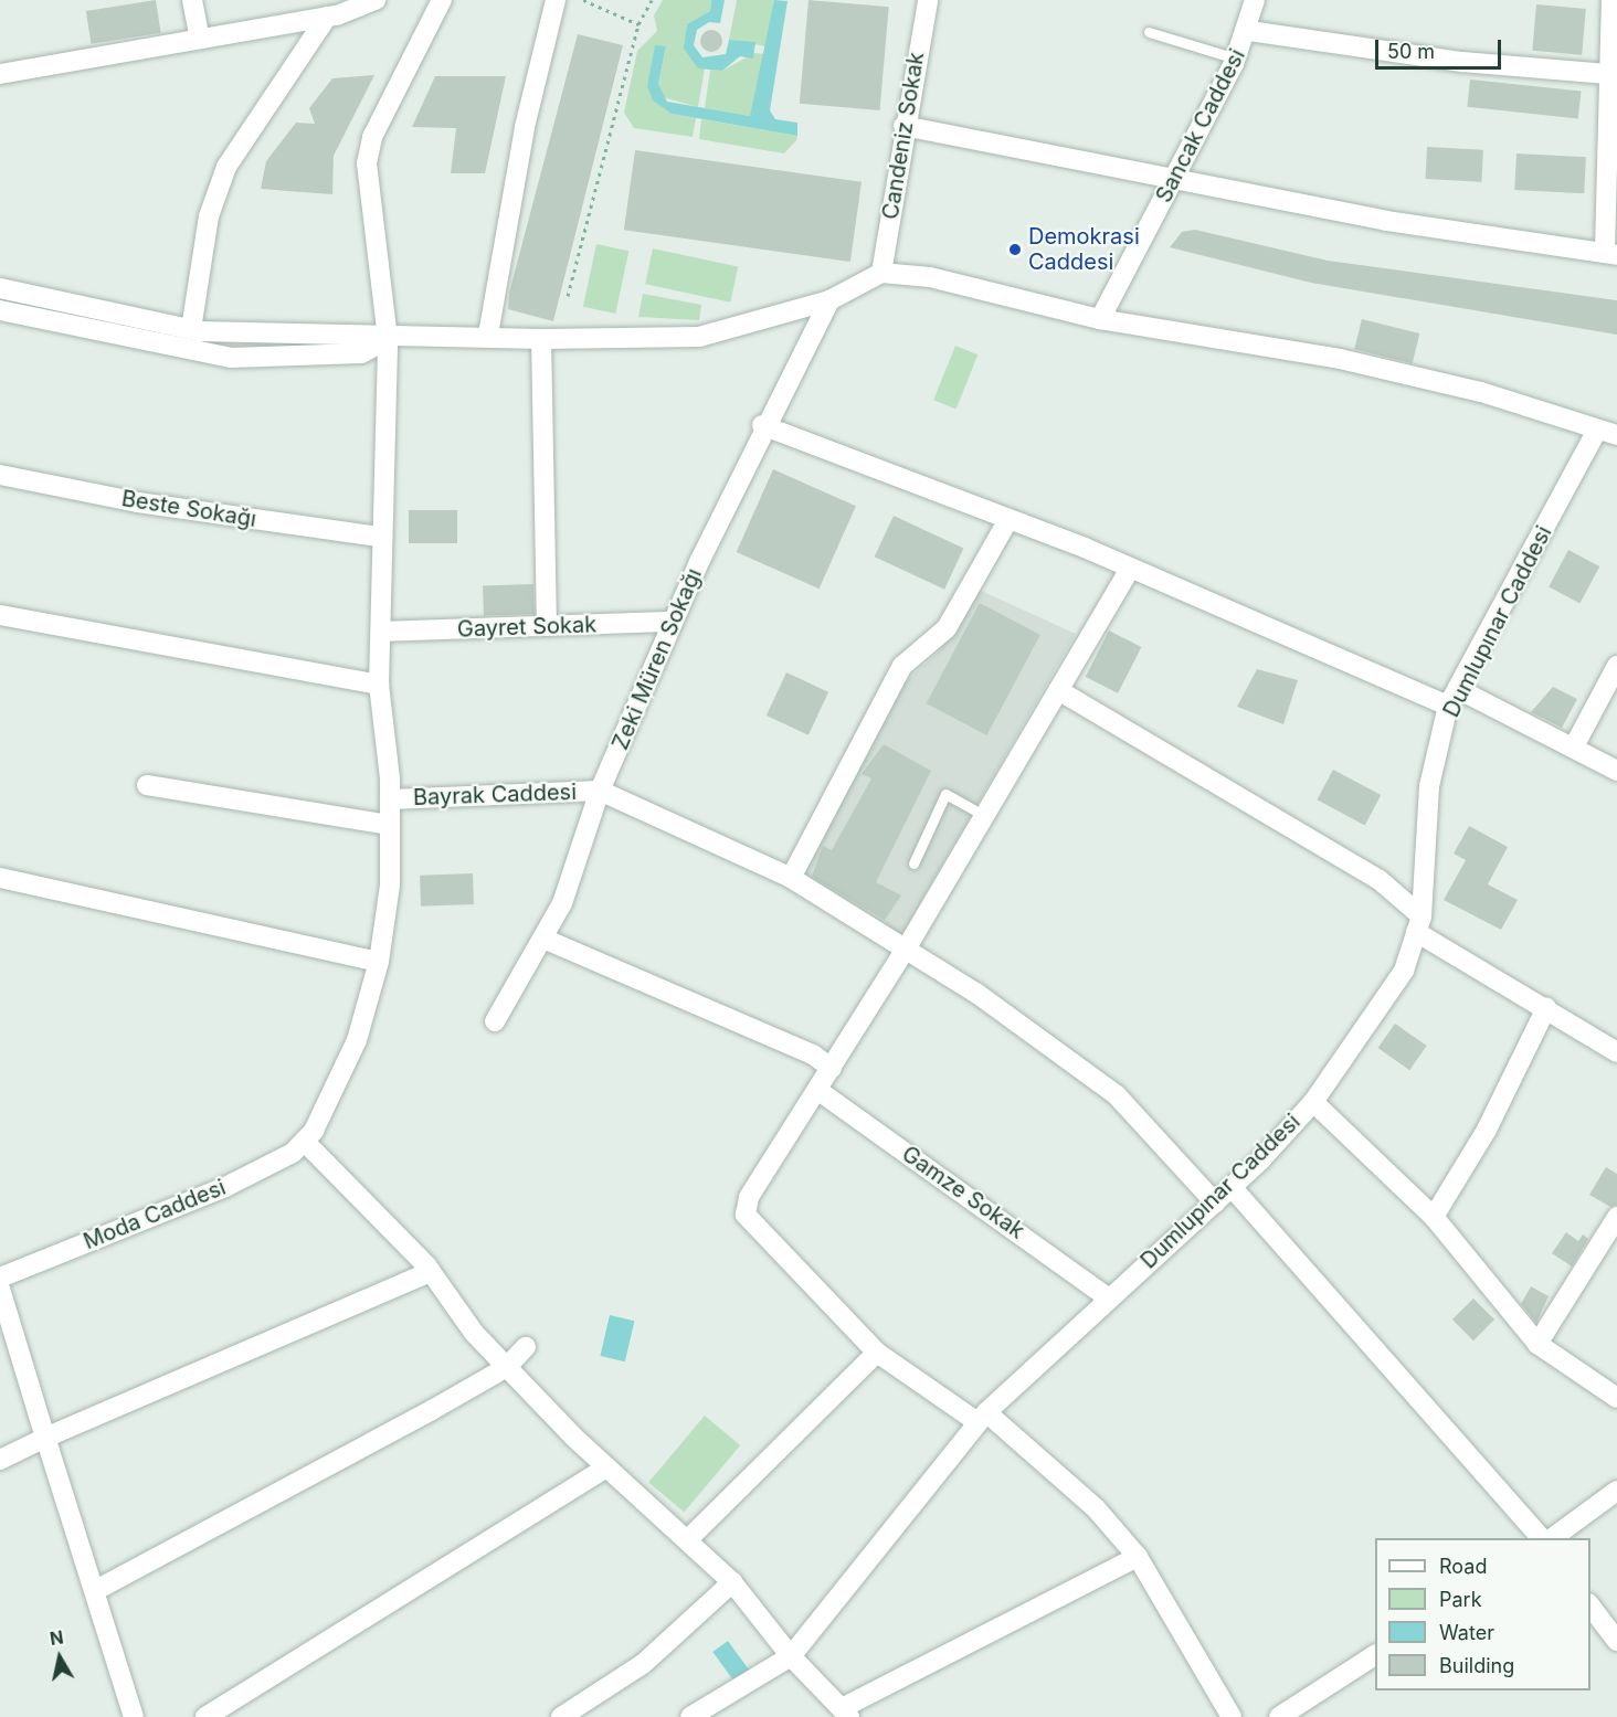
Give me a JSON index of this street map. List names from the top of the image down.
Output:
{
  "streets": {
    "street": [
      "Sancak Caddesi",
      "Candeniz Sokak",
      "Beste Sokağı",
      "Dumlupınar Caddesi",
      "Gayret Sokak",
      "Zeki Müren Sokağı",
      "Bayrak Caddesi",
      "Gamze Sokak",
      "Moda Caddesi"
    ]
  },
  "crossings": [
    ["Dumlupınar Caddesi", "Gamze Sokak"],
    ["Gayret Sokak", "Zeki Müren Sokağı"],
    ["Zeki Müren Sokağı", "Bayrak Caddesi"]
  ],
  "places": ["Demokrasi Caddesi"],
  "legend": [
    "Road",
    "Park",
    "Water",
    "Building"
  ],
  "scale_bar": "50 m",
  "north": "top"
}
